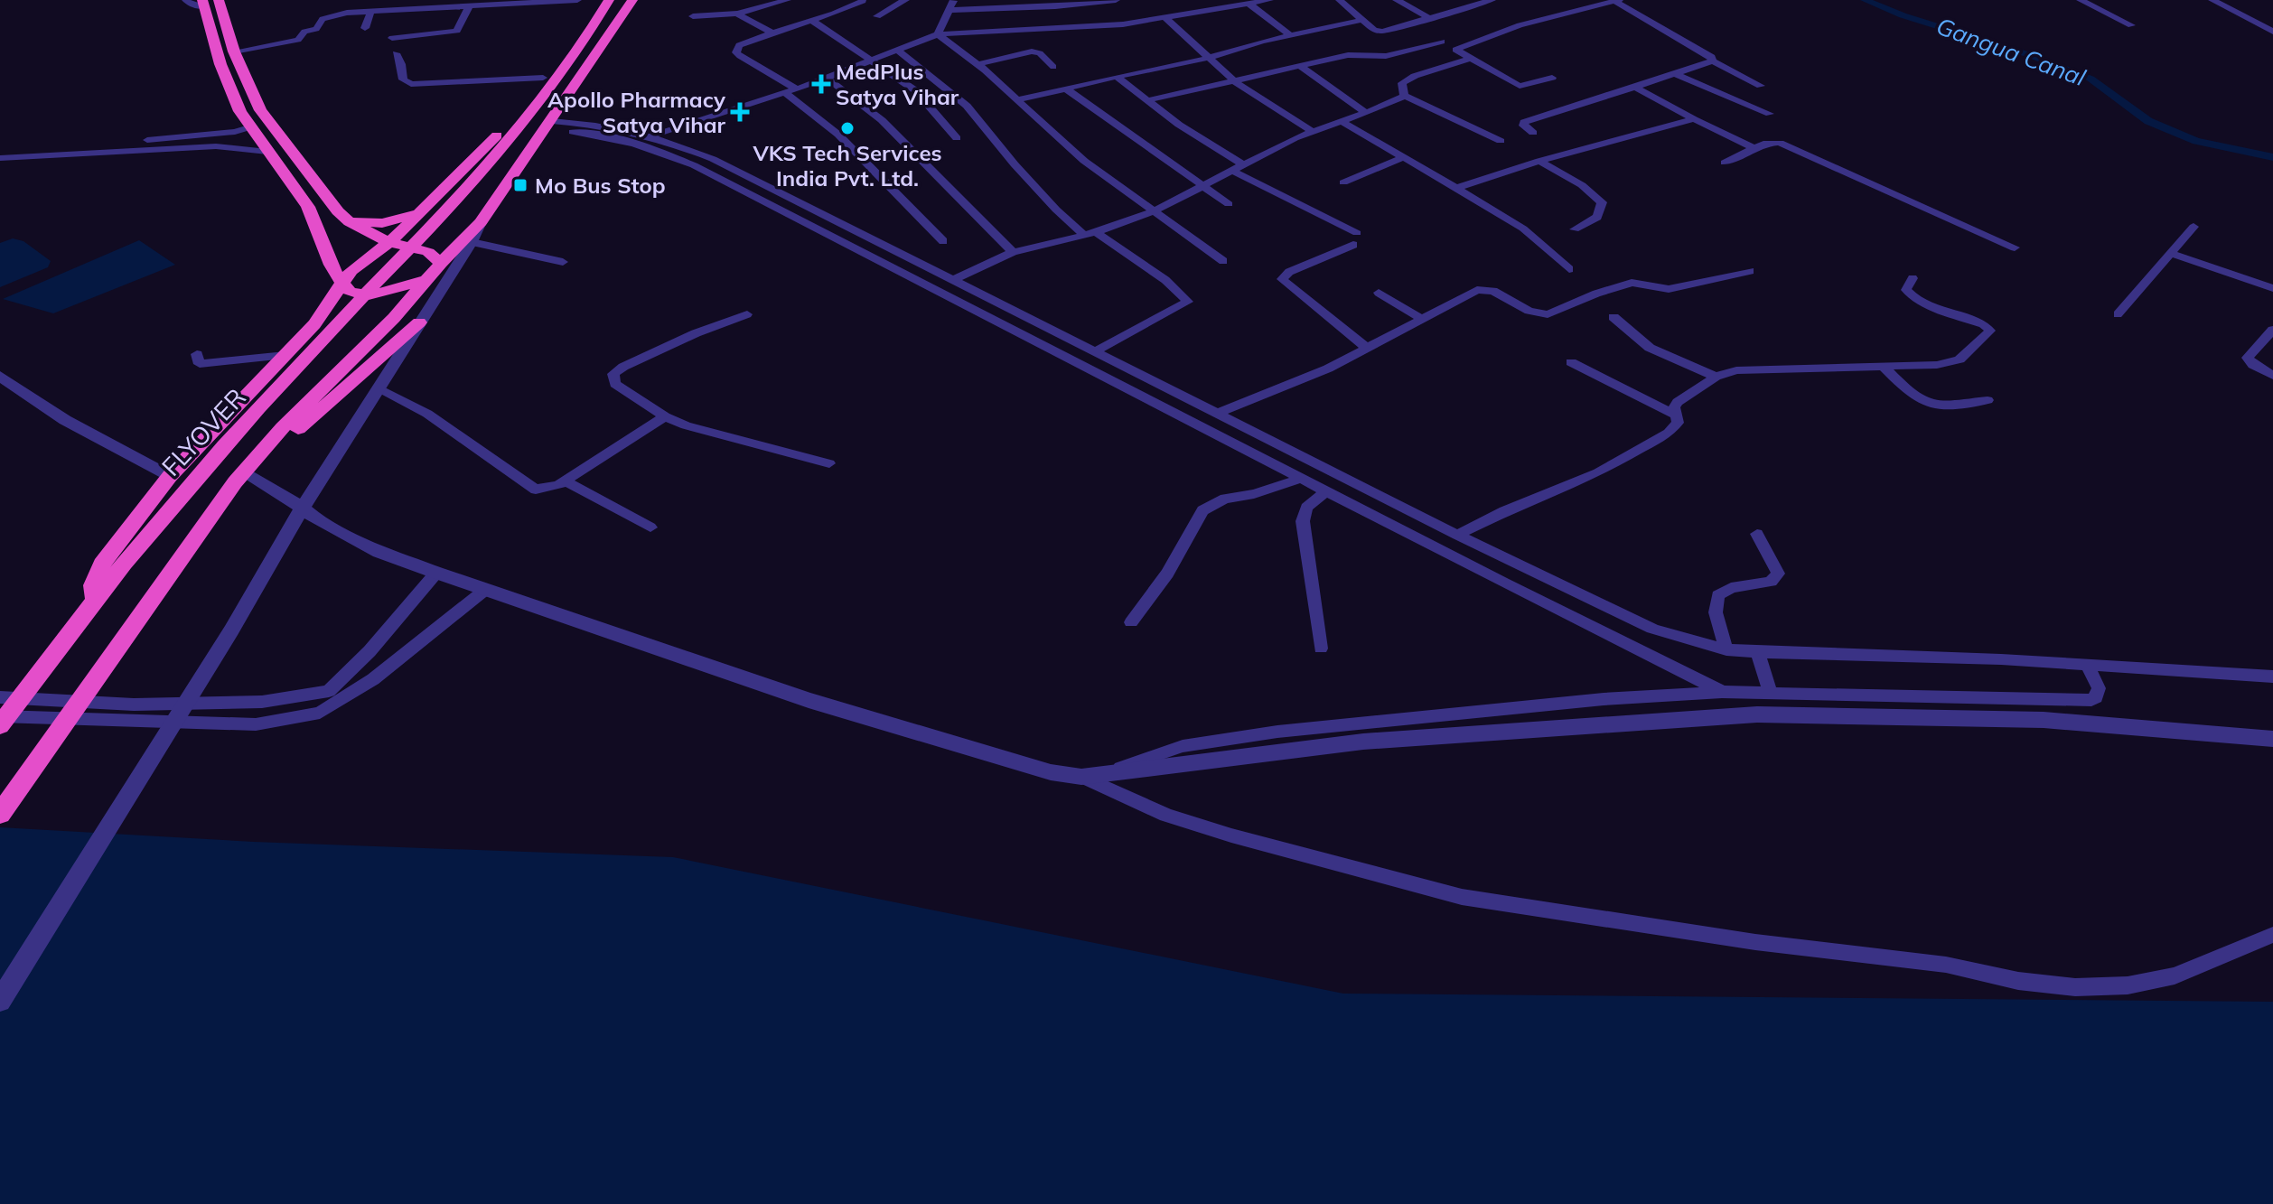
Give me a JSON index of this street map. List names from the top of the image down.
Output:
{
  "streets": {
    "highway": ["FLYOVER"]
  },
  "water": ["Gangua Canal"],
  "places": {
    "health": ["MedPlus Satya Vihar", "Apollo Pharmacy Satya Vihar"],
    "other": ["VKS Tech Services India Pvt. Ltd."],
    "transit": ["Mo Bus Stop"]
  }
}
